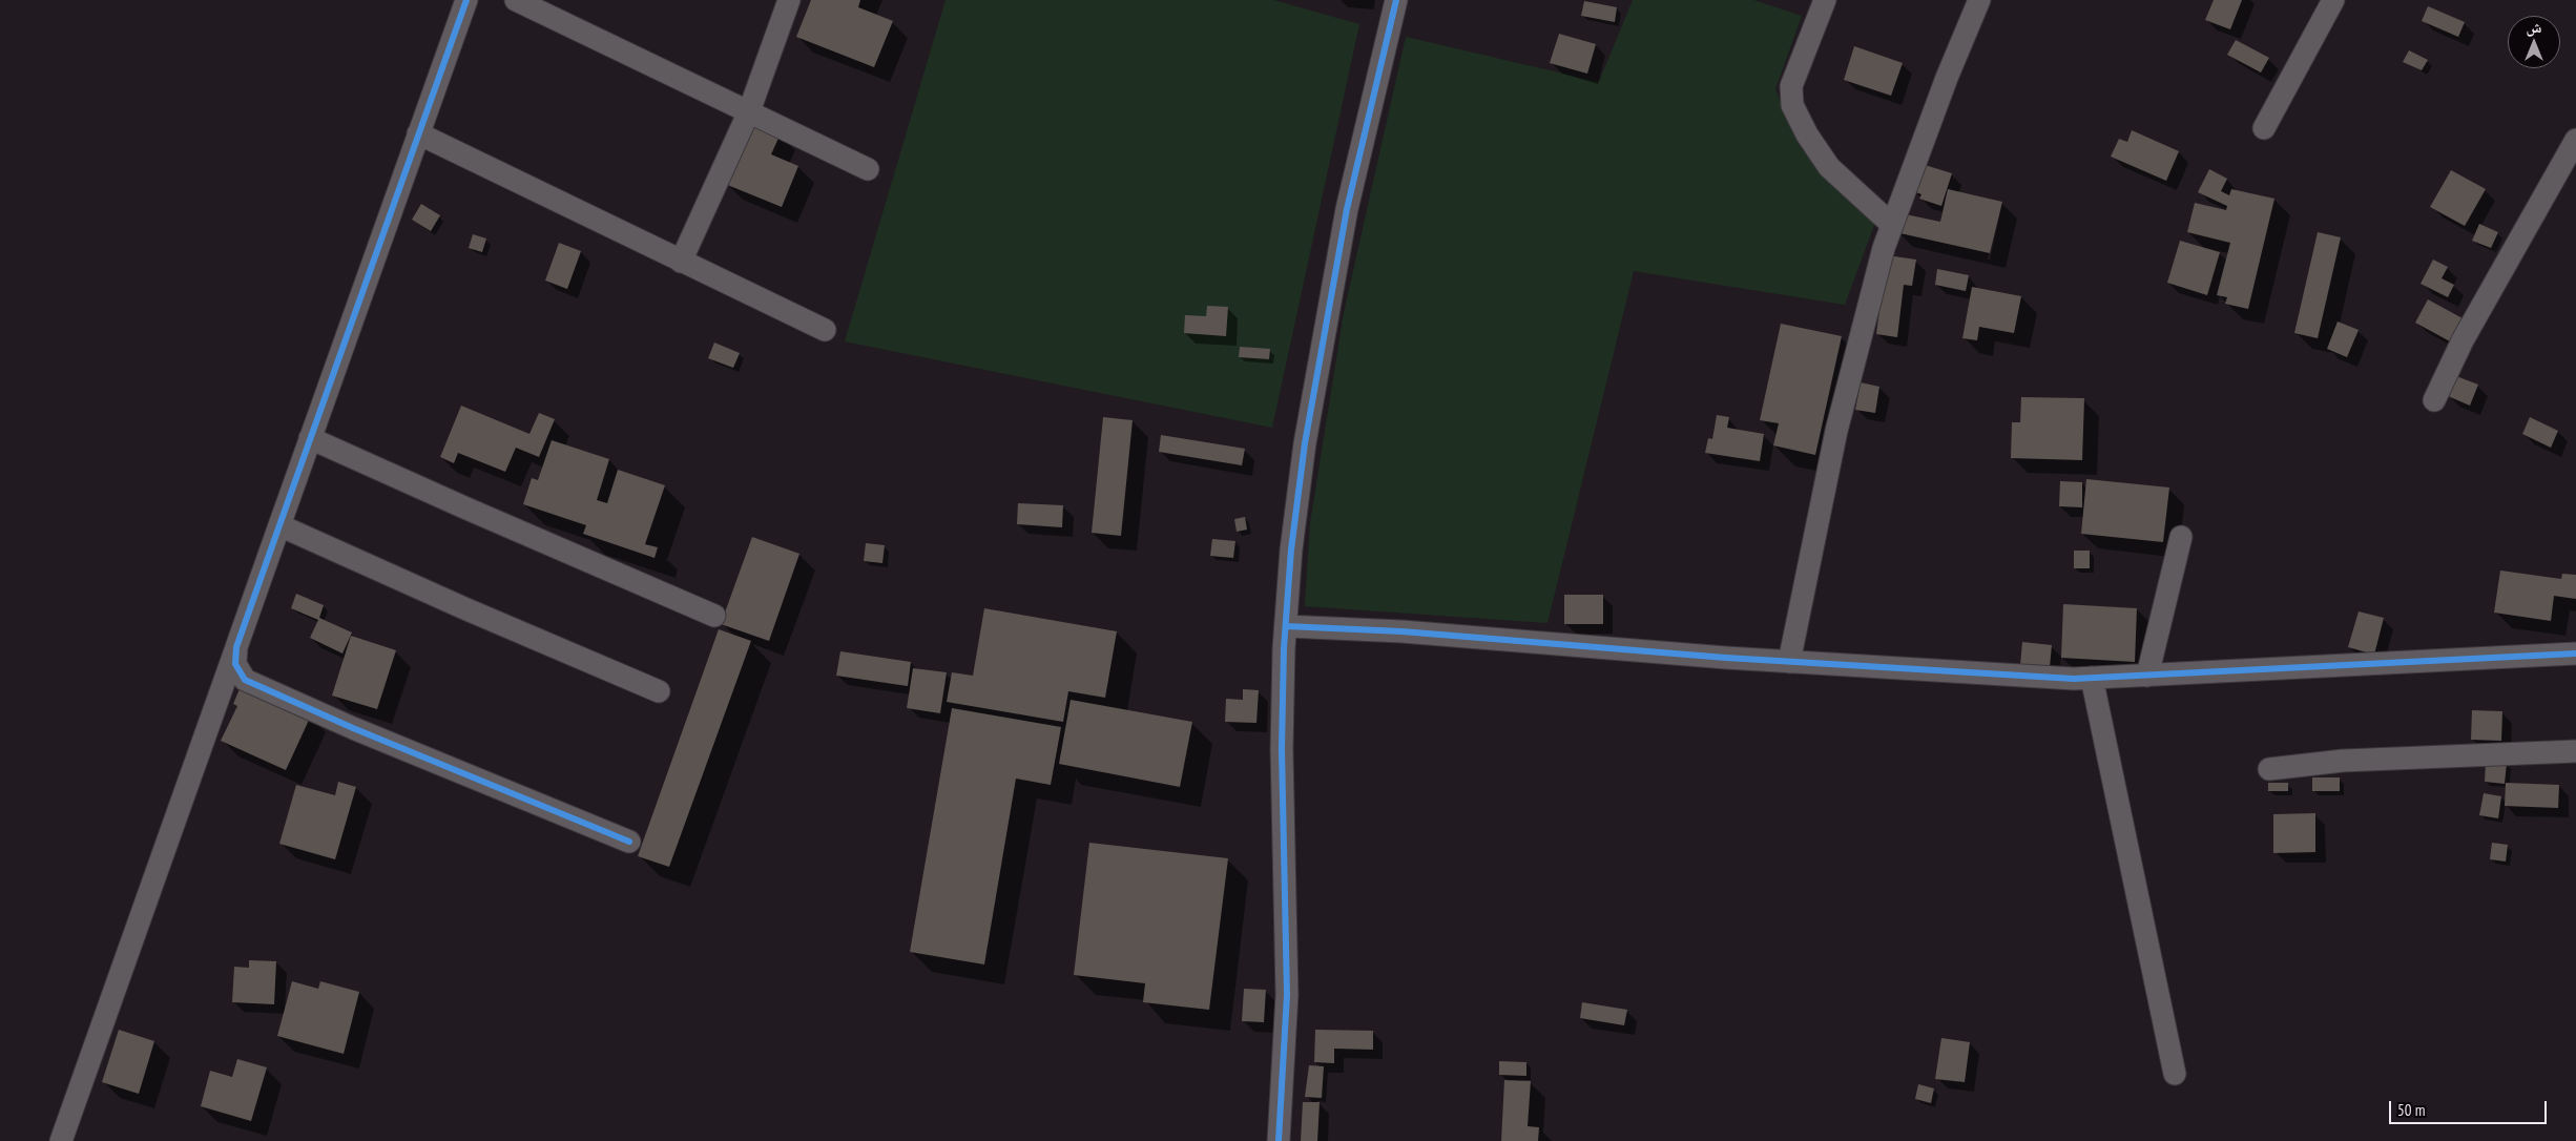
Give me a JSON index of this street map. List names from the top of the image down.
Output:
{
  "scale_bar": "50 m",
  "north": "top"
}
